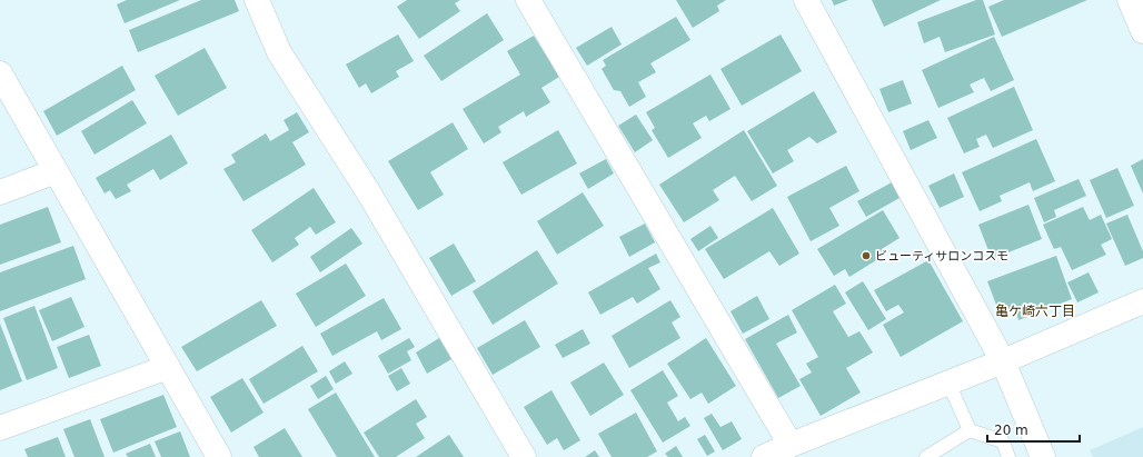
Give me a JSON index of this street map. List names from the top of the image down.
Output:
{
  "districts": ["亀ケ崎六丁目"],
  "places": ["ビューティサロンコスモ"],
  "scale_bar": "20 m"
}
